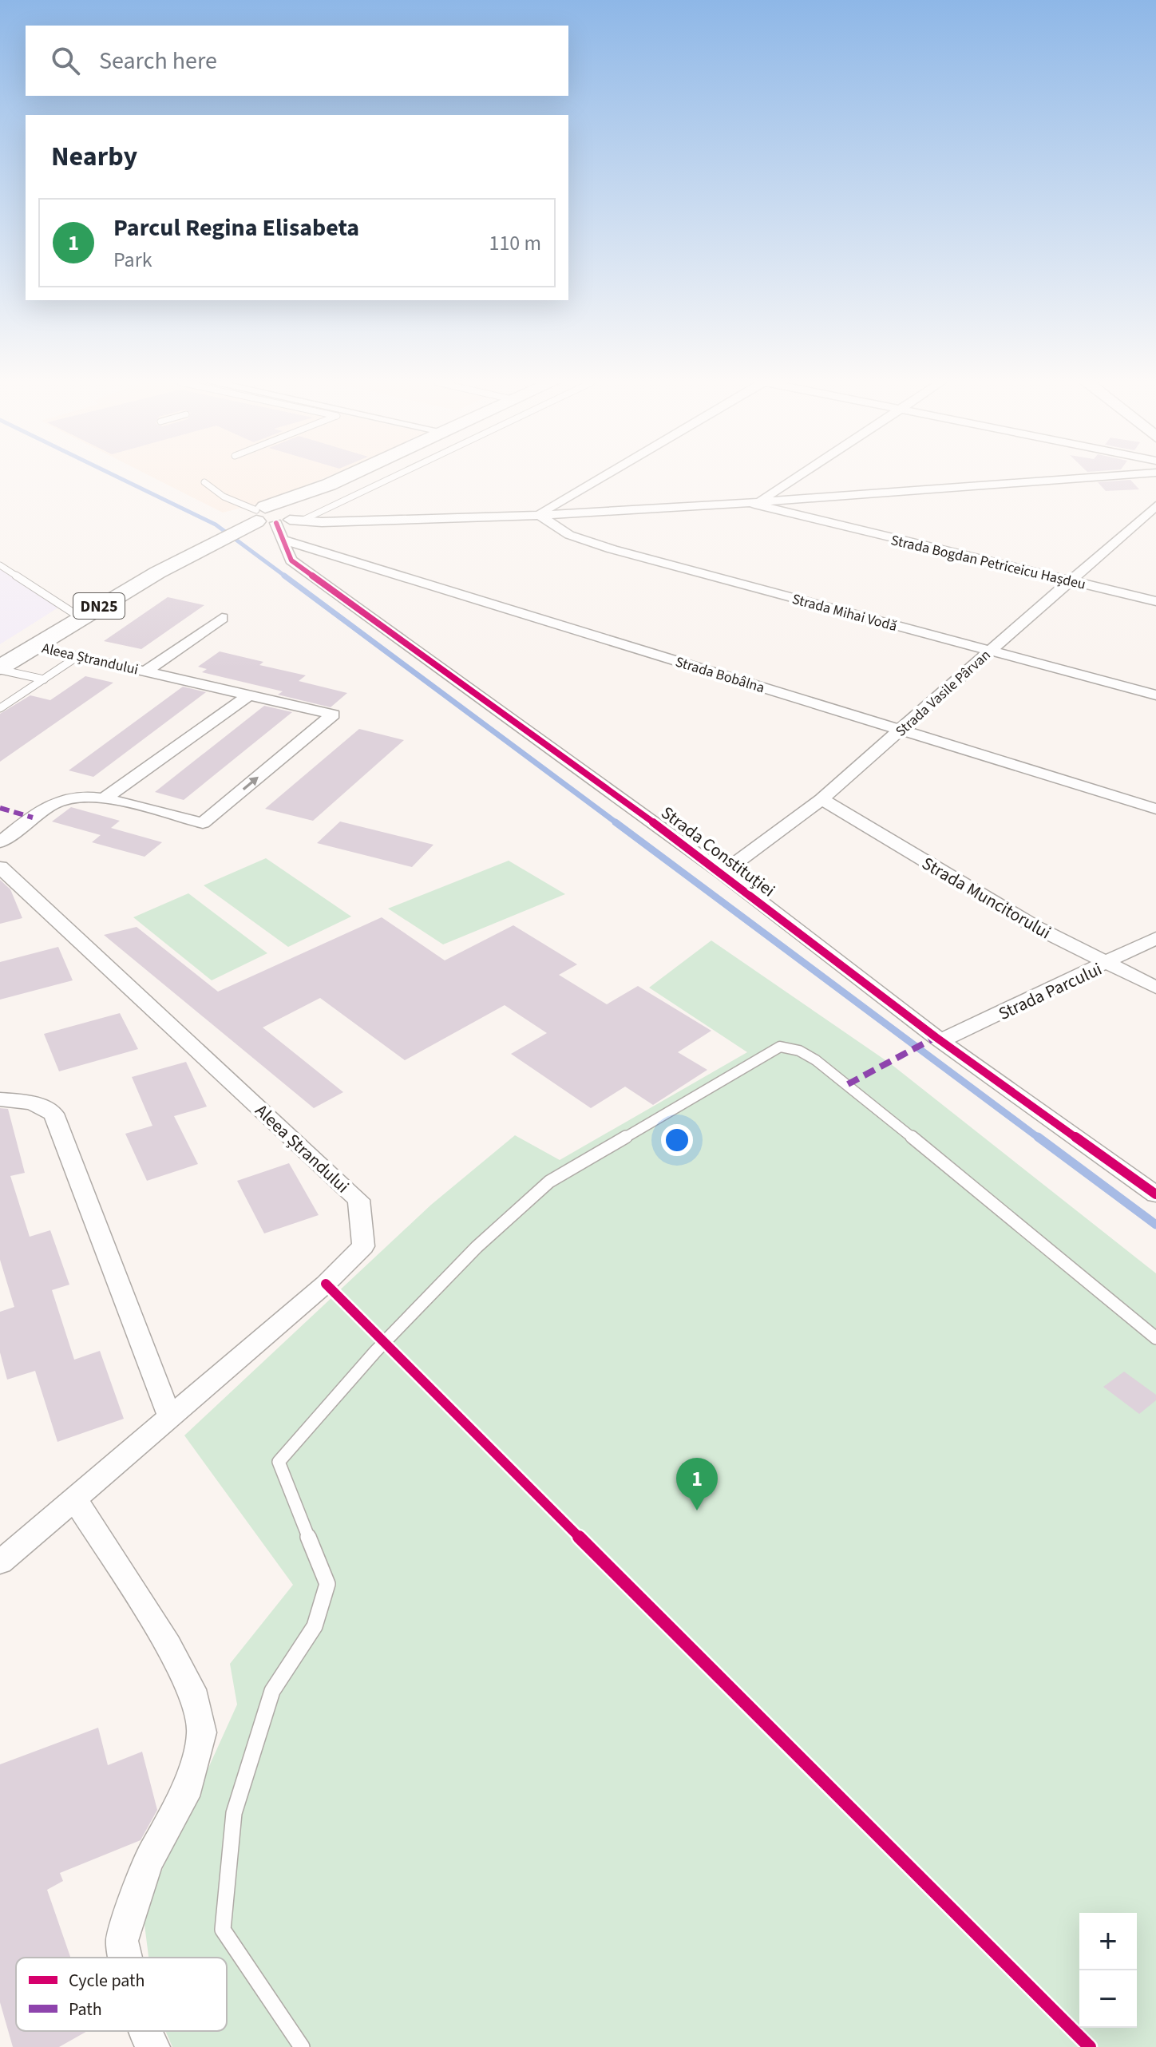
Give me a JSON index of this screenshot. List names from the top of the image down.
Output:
{
  "streets": {
    "main road": ["DN25"],
    "street": [
      "Strada Bogdan Petriceicu Hașdeu",
      "Strada Mihai Vodă",
      "Aleea Ștrandului",
      "Strada Bobâlna",
      "Strada Vasile Pârvan",
      "Strada Constituției",
      "Strada Muncitorului",
      "Strada Parcului"
    ]
  },
  "crossings": [
    ["Strada Bogdan Petriceicu Hașdeu", "Strada Vasile Pârvan"],
    ["DN25", "Aleea Ștrandului"],
    ["DN25", "Strada Bobâlna"],
    ["DN25", "Strada Constituției"],
    ["Strada Mihai Vodă", "Strada Vasile Pârvan"],
    ["Strada Bobâlna", "Strada Vasile Pârvan"],
    ["Strada Bobâlna", "Strada Constituției"],
    ["Strada Vasile Pârvan", "Strada Constituției"],
    ["Strada Vasile Pârvan", "Strada Muncitorului"],
    ["Strada Constituției", "Strada Parcului"],
    ["Strada Muncitorului", "Strada Parcului"]
  ],
  "legend": ["Cycle path", "Path"],
  "page": {
    "search": "Search here",
    "heading": "Nearby",
    "list": [
      {
        "mark": "1",
        "name": "Parcul Regina Elisabeta",
        "note": "Park",
        "value": "110 m"
      }
    ],
    "pins": "1",
    "map_buttons": ["+", "−"]
  }
}
